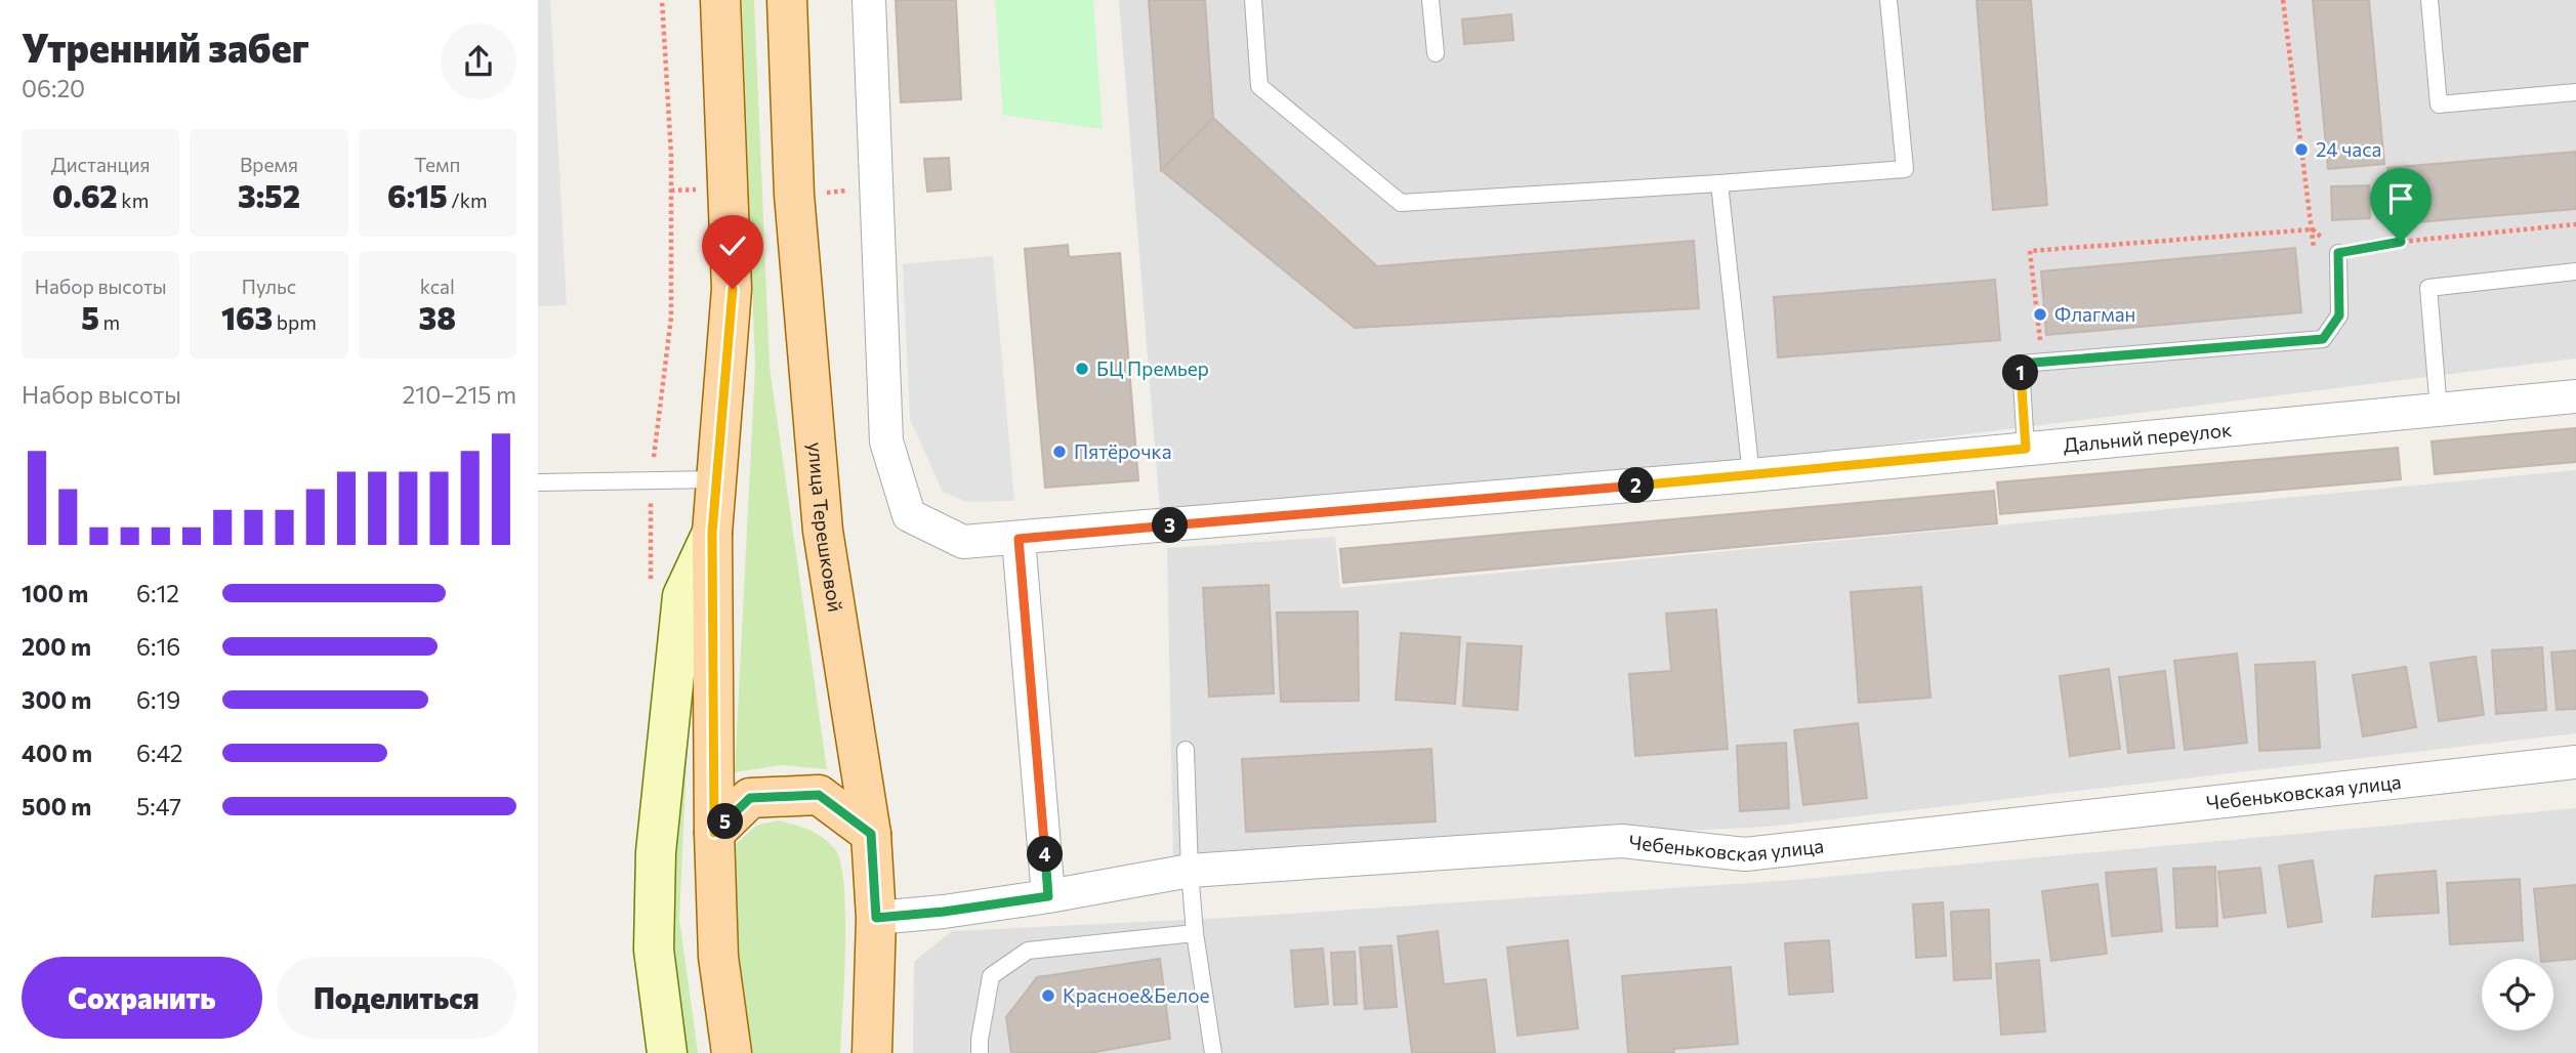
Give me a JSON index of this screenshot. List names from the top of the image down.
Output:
{
  "streets": {
    "main road": ["улица Терешковой"],
    "street": ["Дальний переулок", "Чебеньковская улица"]
  },
  "crossings": [
    ["улица Терешковой", "Чебеньковская улица"]
  ],
  "places": [
    "24 часа",
    "Флагман",
    "БЦ Премьер",
    "Пятёрочка",
    "Красное&Белое"
  ],
  "page": {
    "heading": ["Утренний забег", "06:20"],
    "stats": [
      ["Дистанция", "0.62 km"],
      ["Время", "3:52"],
      ["Темп", "6:15 /km"],
      ["Набор высоты", "5 m"],
      ["Пульс", "163 bpm"],
      ["kcal", "38"]
    ],
    "pins": [
      "1",
      "2",
      "3",
      "5",
      "4"
    ],
    "chart": ["Набор высоты", "210–215 m"],
    "list": [
      {
        "name": "100 m",
        "note": "6:12"
      },
      {
        "name": "200 m",
        "note": "6:16"
      },
      {
        "name": "300 m",
        "note": "6:19"
      },
      {
        "name": "400 m",
        "note": "6:42"
      },
      {
        "name": "500 m",
        "note": "5:47"
      }
    ],
    "buttons": ["Сохранить", "Поделиться"]
  }
}
